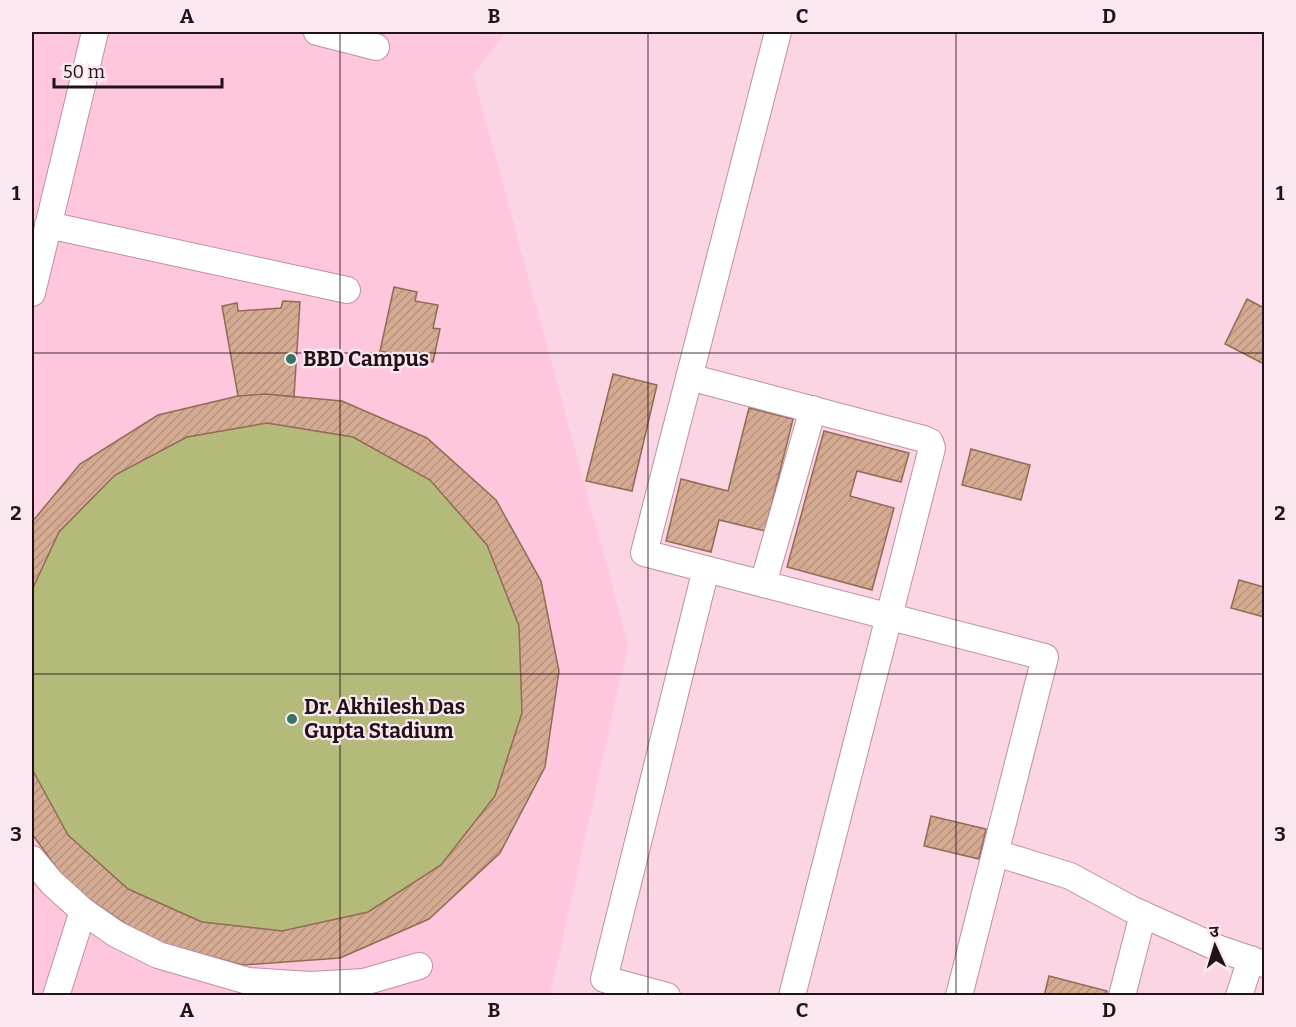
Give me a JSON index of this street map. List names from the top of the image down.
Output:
{
  "places": ["BBD Campus", "Dr. Akhilesh Das Gupta Stadium"],
  "scale_bar": "50 m",
  "north": "top",
  "grid": {
    "columns": [
      "A",
      "B",
      "C",
      "D"
    ],
    "rows": ["1", "2", "3"]
  }
}
